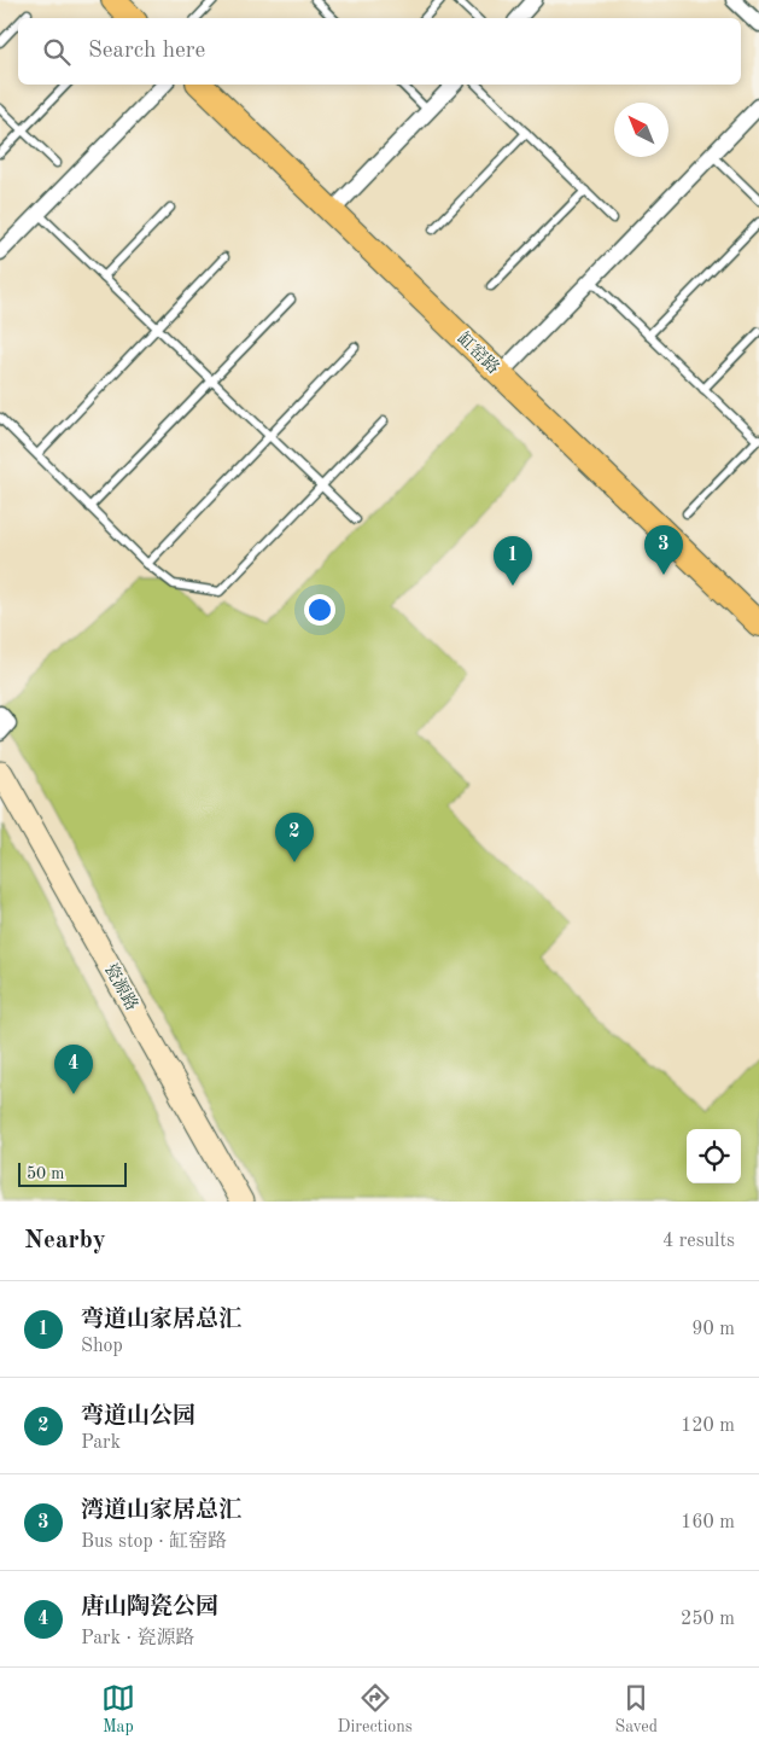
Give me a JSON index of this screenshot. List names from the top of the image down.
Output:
{
  "streets": {
    "main road": ["缸窑路"],
    "street": ["瓷源路"]
  },
  "scale_bar": "50 m",
  "north": "top left",
  "page": {
    "search": "Search here",
    "pins": [
      "3",
      "1",
      "2",
      "4"
    ],
    "scale": "50 m",
    "heading": ["Nearby", "4 results"],
    "list": [
      {
        "mark": "1",
        "name": "弯道山家居总汇",
        "note": "Shop",
        "value": "90 m"
      },
      {
        "mark": "2",
        "name": "弯道山公园",
        "note": "Park",
        "value": "120 m"
      },
      {
        "mark": "3",
        "name": "湾道山家居总汇",
        "note": "Bus stop · 缸窑路",
        "value": "160 m"
      },
      {
        "mark": "4",
        "name": "唐山陶瓷公园",
        "note": "Park · 瓷源路",
        "value": "250 m"
      }
    ],
    "nav": ["Map", "Directions", "Saved"]
  }
}
